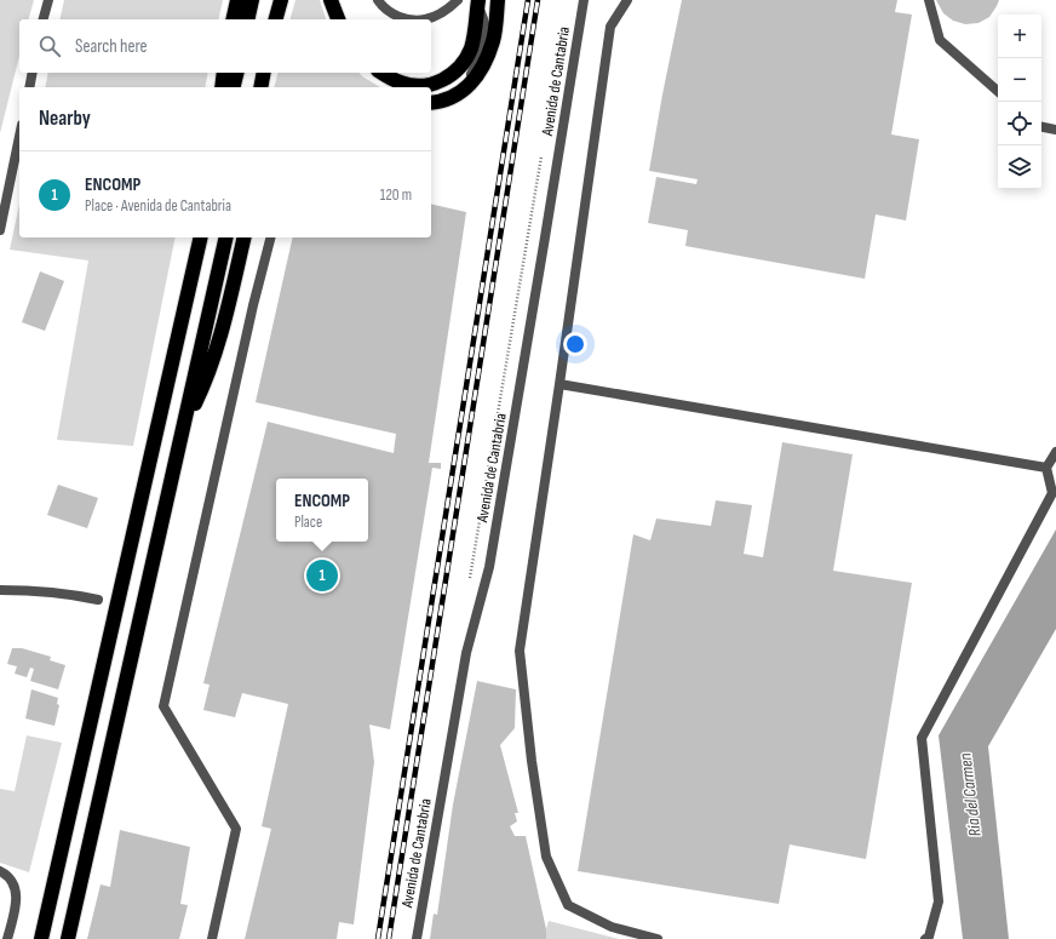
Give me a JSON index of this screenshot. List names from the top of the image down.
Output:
{
  "streets": {
    "street": ["Avenida de Cantabria"]
  },
  "water": ["Ría del Carmen"],
  "page": {
    "map_buttons": ["+", "−"],
    "search": "Search here",
    "heading": "Nearby",
    "list": [
      {
        "mark": "1",
        "name": "ENCOMP",
        "note": "Place · Avenida de Cantabria",
        "value": "120 m"
      }
    ],
    "popup": ["ENCOMP", "Place"],
    "pins": "1"
  }
}
